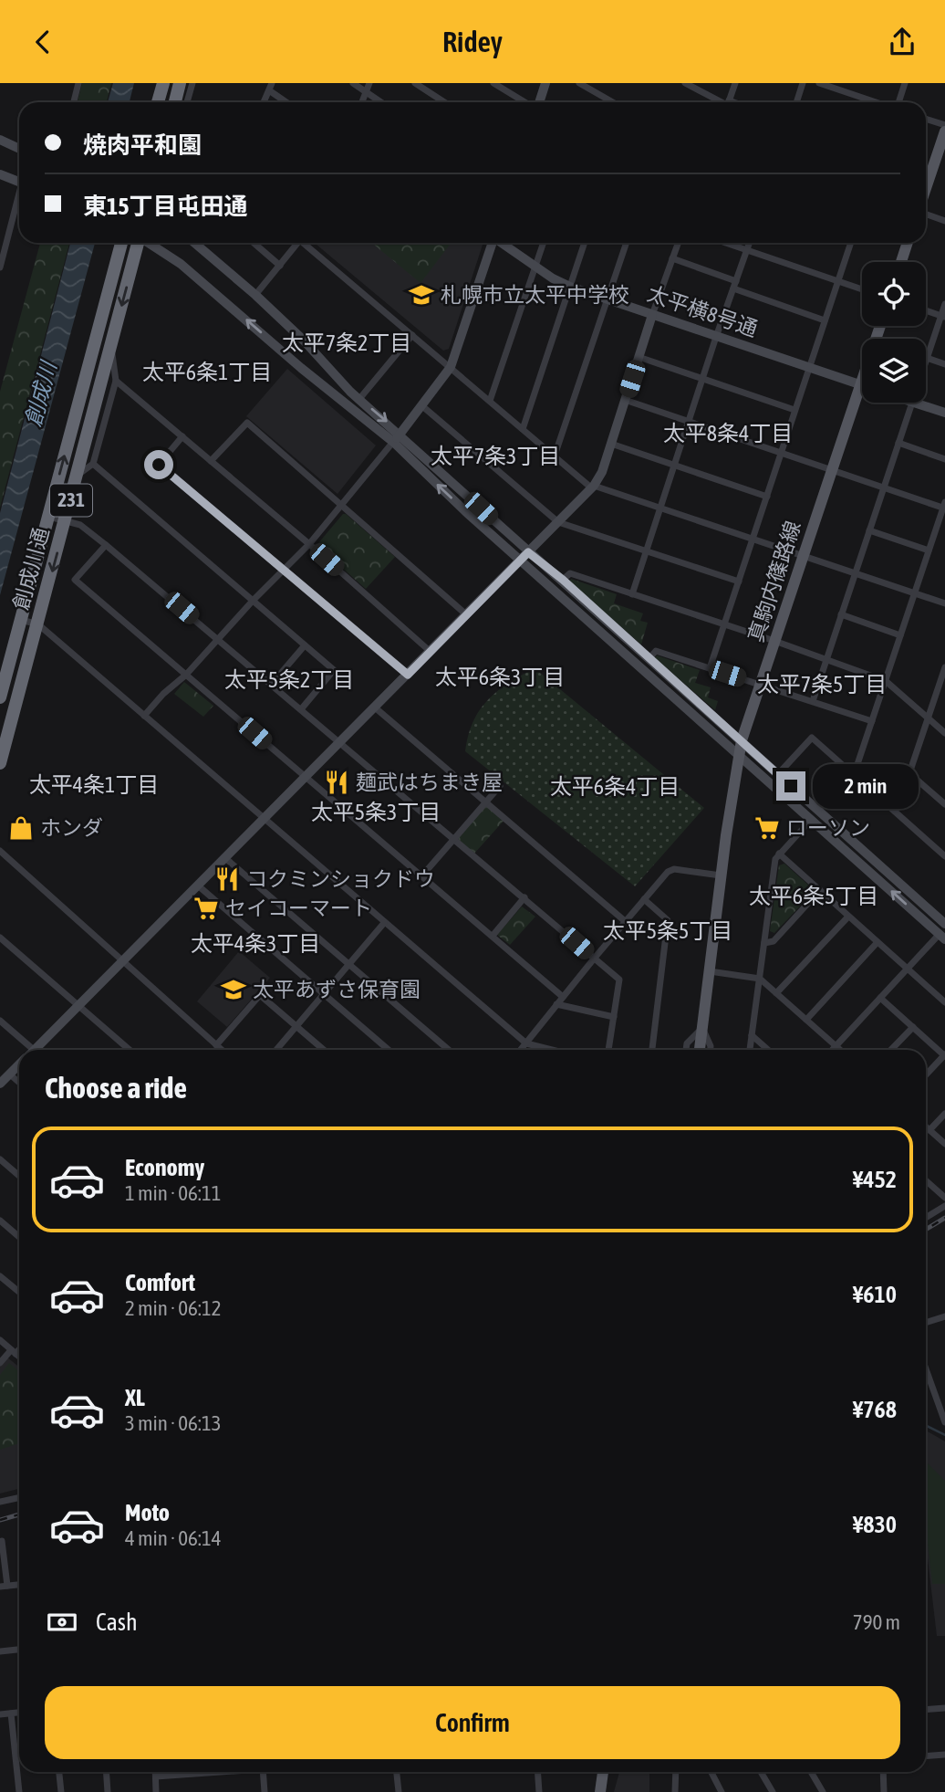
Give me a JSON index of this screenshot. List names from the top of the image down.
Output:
{
  "streets": {
    "highway": ["231", "創成川通"],
    "main road": ["真駒内篠路線"],
    "street": ["太平横8号通"]
  },
  "crossings": [
    ["太平横8号通", "真駒内篠路線"]
  ],
  "districts": [
    "太平7条2丁目",
    "太平6条1丁目",
    "太平8条4丁目",
    "太平7条3丁目",
    "太平6条3丁目",
    "太平5条2丁目",
    "太平7条5丁目",
    "太平4条1丁目",
    "太平6条4丁目",
    "太平5条3丁目",
    "太平6条5丁目",
    "太平5条5丁目",
    "太平4条3丁目"
  ],
  "water": ["創成川"],
  "places": {
    "school or university": ["札幌市立太平中学校", "太平あずさ保育園"],
    "restaurant": ["麺武はちまき屋", "コクミンショクドウ"],
    "shop": ["ホンダ"],
    "supermarket": ["ローソン", "セイコーマート"]
  },
  "page": {
    "header": "Ridey",
    "banner": ["焼肉平和園", "東15丁目屯田通"],
    "bubble": "2 min",
    "heading": "Choose a ride",
    "list": [
      {
        "name": "Economy",
        "note": "1 min · 06:11",
        "value": "¥452"
      },
      {
        "name": "Comfort",
        "note": "2 min · 06:12",
        "value": "¥610"
      },
      {
        "name": "XL",
        "note": "3 min · 06:13",
        "value": "¥768"
      },
      {
        "name": "Moto",
        "note": "4 min · 06:14",
        "value": "¥830"
      }
    ],
    "pay": ["Cash", "790 m"],
    "buttons": "Confirm"
  }
}
